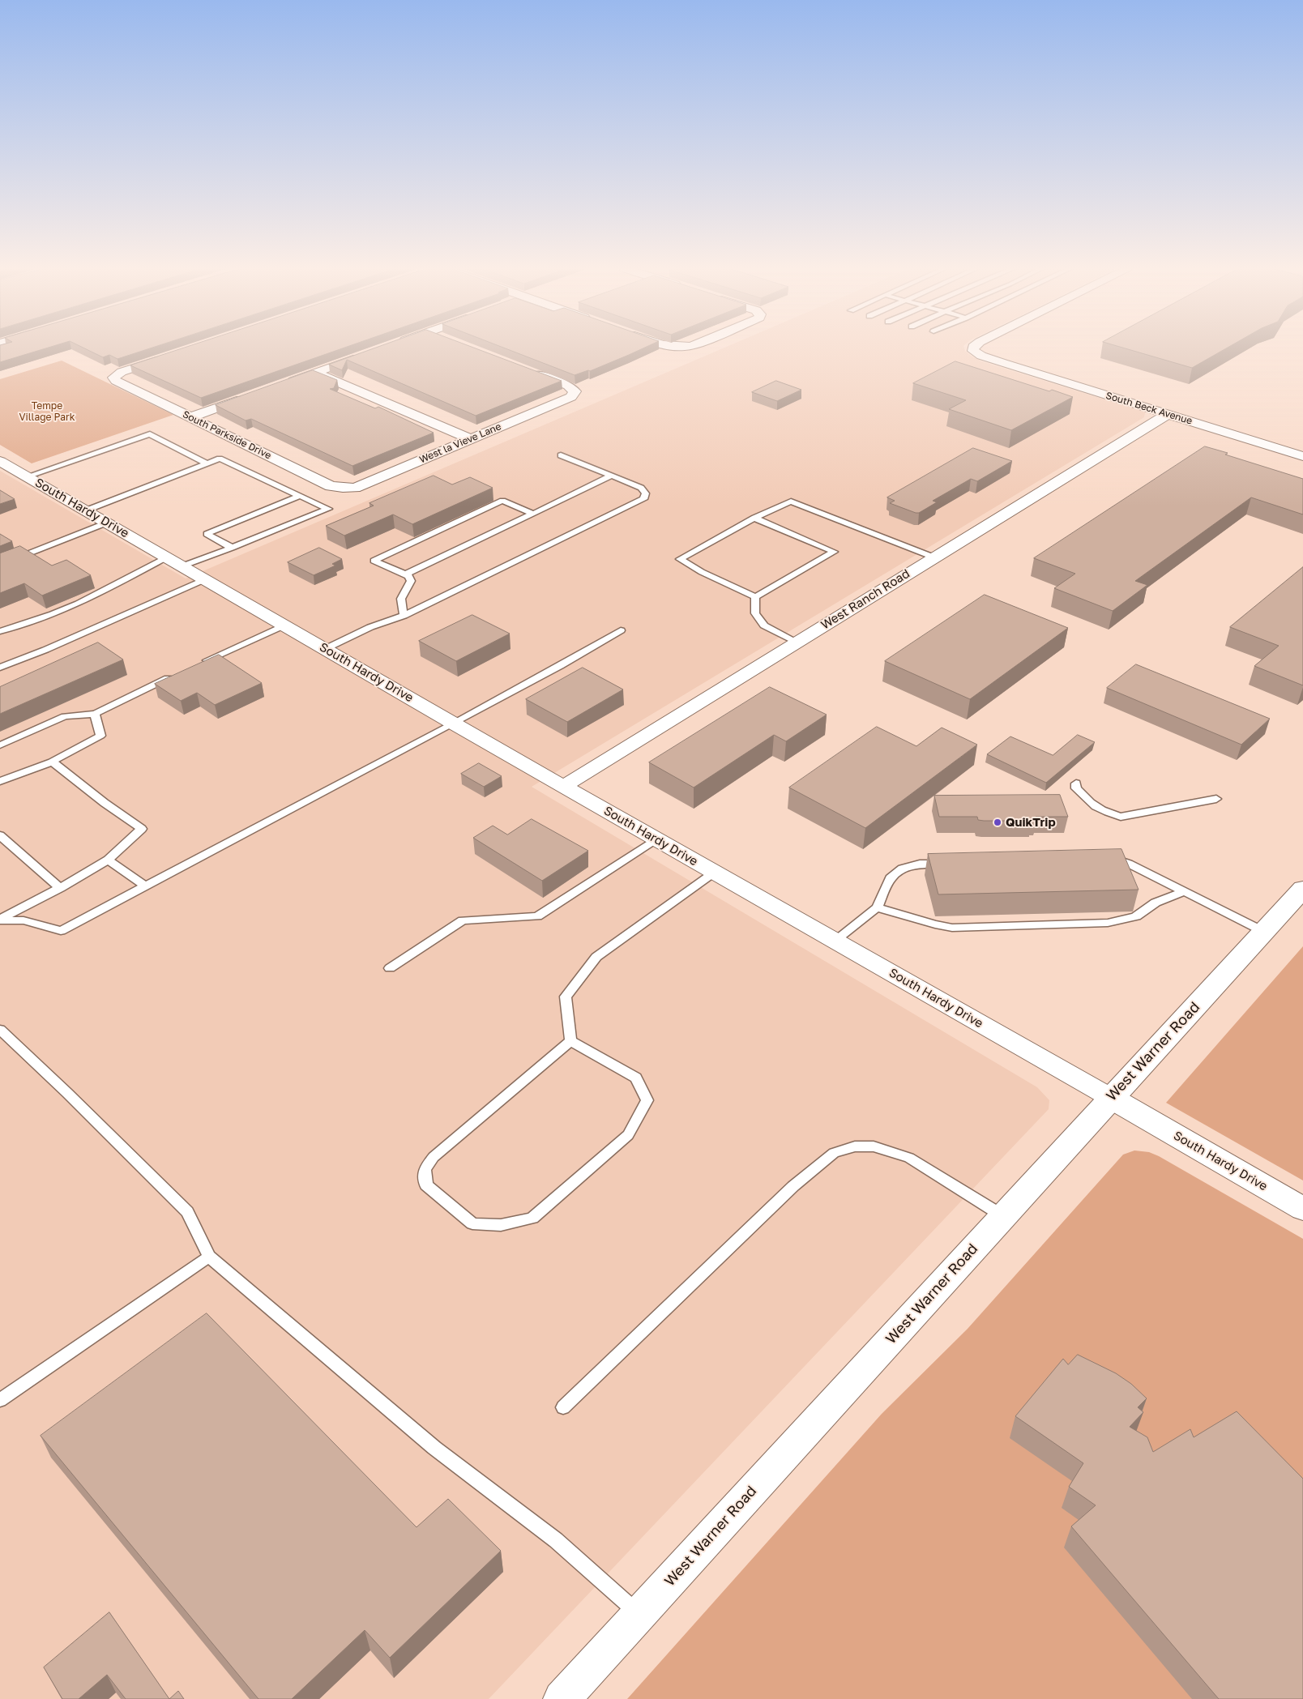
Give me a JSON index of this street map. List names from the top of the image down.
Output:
{
  "streets": {
    "main road": ["South Hardy Drive", "West Warner Road"],
    "street": [
      "South Beck Avenue",
      "South Parkside Drive",
      "West la Vieve Lane",
      "West Ranch Road"
    ]
  },
  "crossings": [
    ["South Beck Avenue", "West Ranch Road"],
    ["South Parkside Drive", "West la Vieve Lane"],
    ["South Hardy Drive", "West Ranch Road"],
    ["South Hardy Drive", "West Warner Road"]
  ],
  "parks": ["Tempe Village Park"],
  "places": ["QuikTrip"]
}
